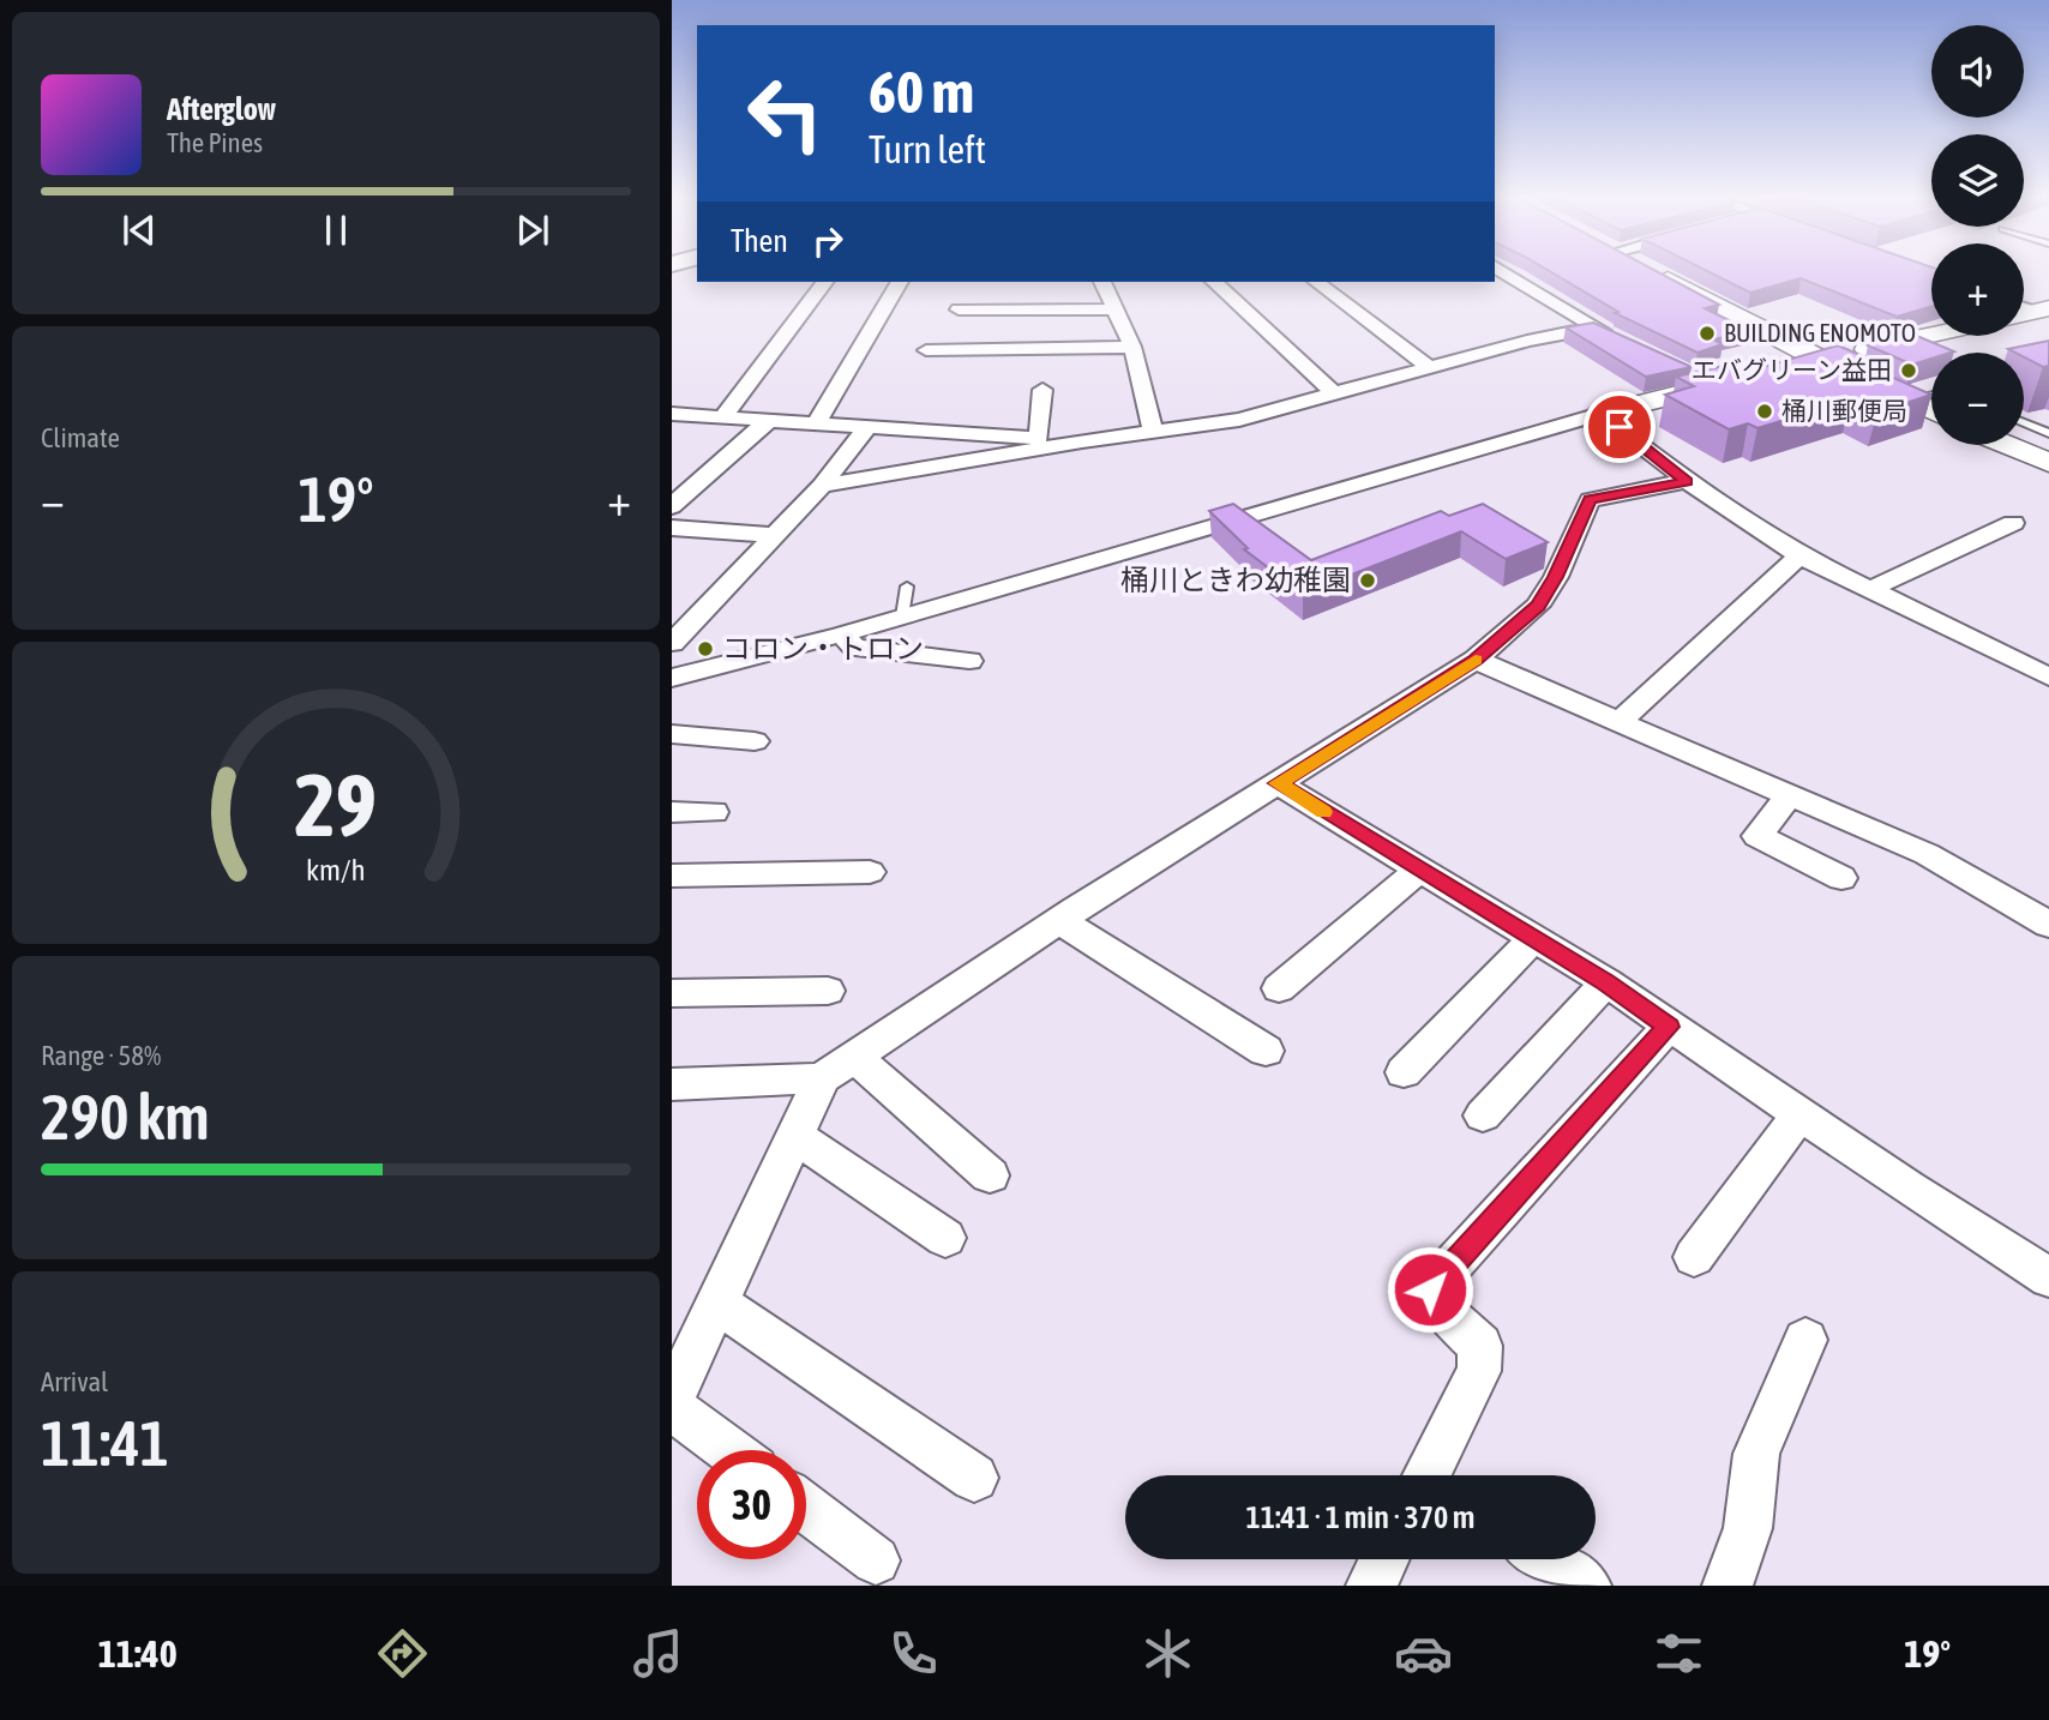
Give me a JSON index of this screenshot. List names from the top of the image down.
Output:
{
  "places": [
    "BUILDING ENOMOTO",
    "エバグリーン益田",
    "桶川郵便局",
    "桶川ときわ幼稚園",
    "コロン・トロン"
  ],
  "page": {
    "map_buttons": ["+", "−"],
    "turn": ["60 m", "Turn left"],
    "song": ["Afterglow", "The Pines"],
    "then": "Then",
    "tile": [
      "Climate",
      ["Range · 58%", "290 km"],
      ["Arrival", "11:41"]
    ],
    "heat": ["−", "19°", "+"],
    "limit": "30",
    "trip": "11:41 · 1 min · 370 m",
    "tabs": ["11:40", "19°"],
    "gauge": ["29", "km/h"]
  }
}
